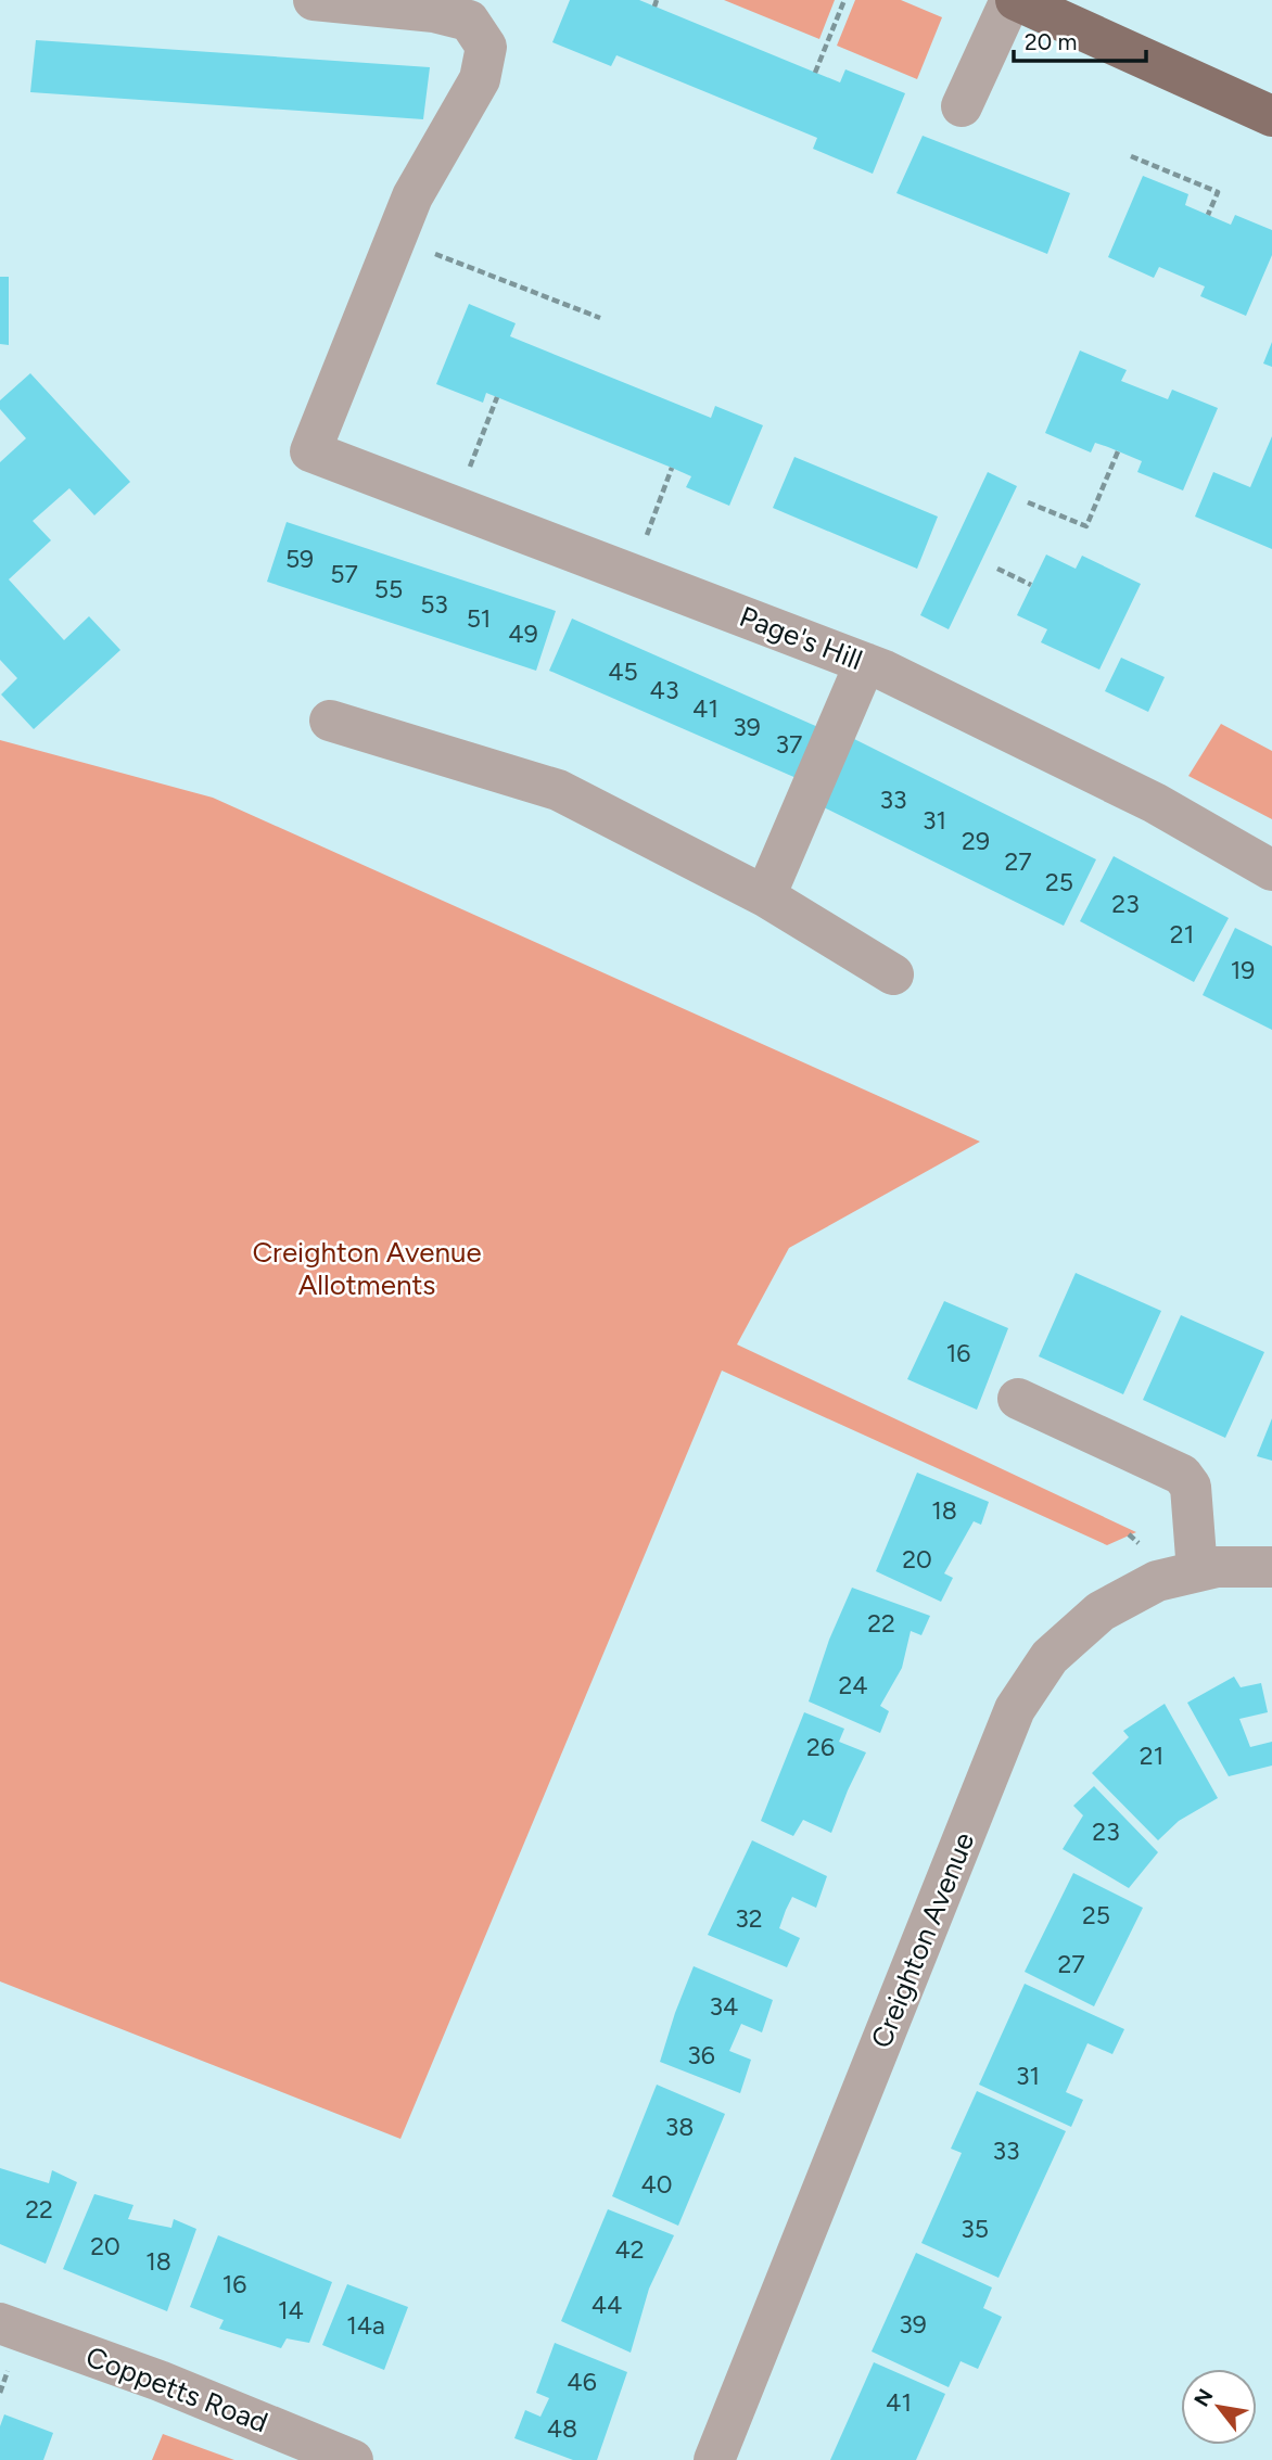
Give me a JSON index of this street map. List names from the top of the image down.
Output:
{
  "streets": {
    "street": ["Page's Hill", "Creighton Avenue", "Coppetts Road"]
  },
  "parks": ["Creighton Avenue Allotments"],
  "house_numbers": [
    "59",
    "57",
    "55",
    "53",
    "51",
    "49",
    "45",
    "43",
    "41",
    "39",
    "37",
    "33",
    "31",
    "29",
    "27",
    "25",
    "23",
    "21",
    "19",
    "16",
    "18",
    "20",
    "22",
    "24",
    "26",
    "21",
    "23",
    "25",
    "32",
    "27",
    "34",
    "36",
    "31",
    "38",
    "33",
    "40",
    "22",
    "35",
    "20",
    "42",
    "18",
    "16",
    "44",
    "14",
    "39",
    "14a",
    "46",
    "41",
    "48"
  ],
  "scale_bar": "20 m",
  "north": "top left"
}
